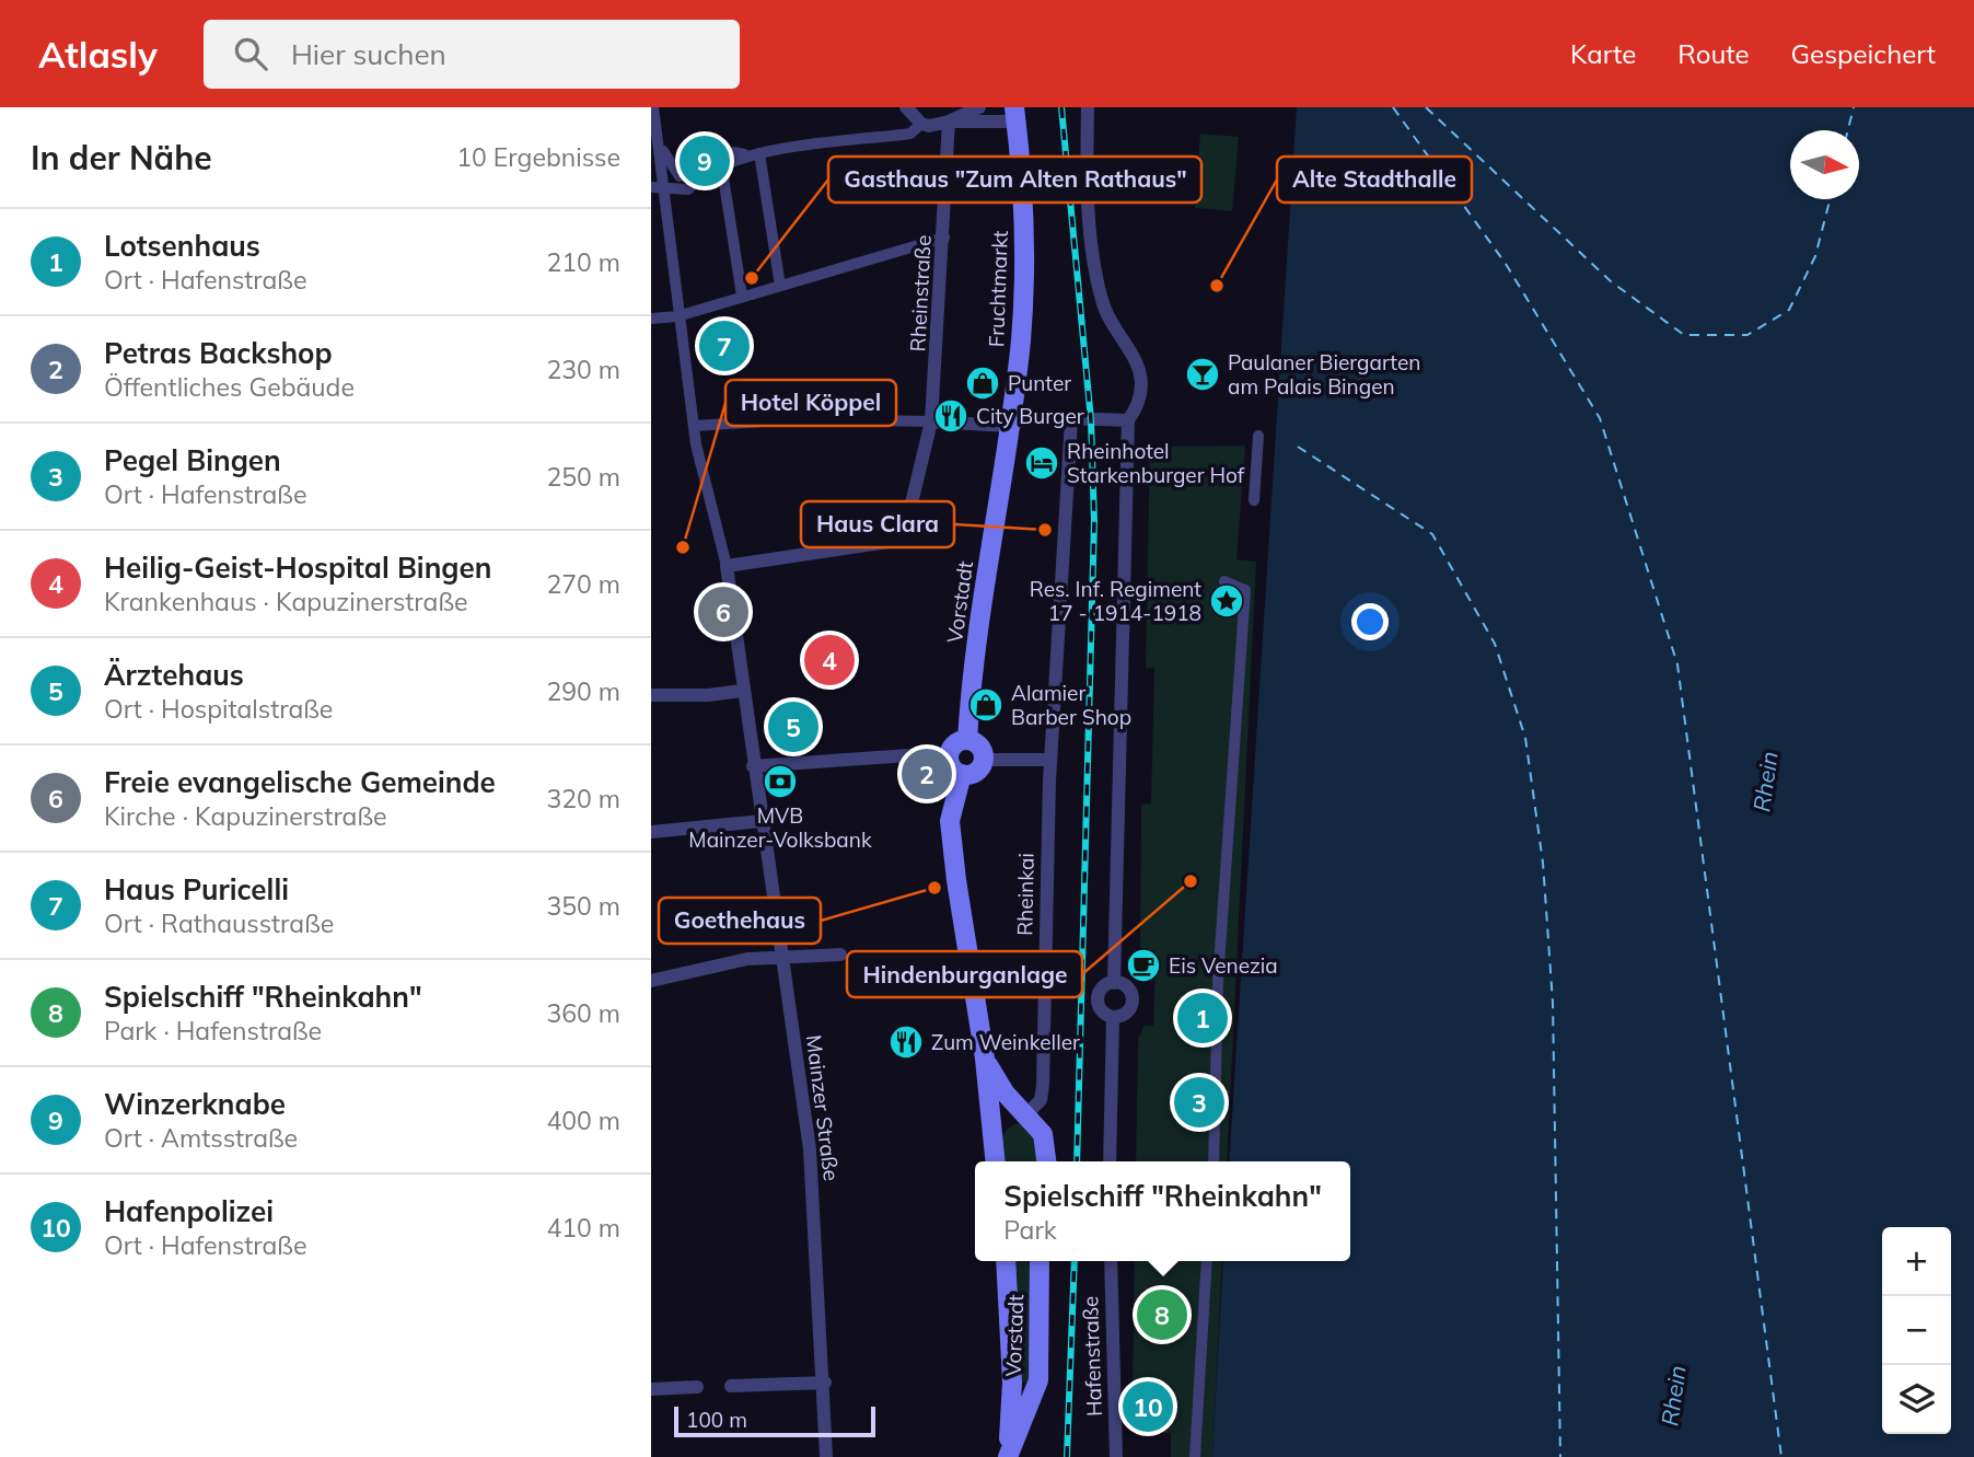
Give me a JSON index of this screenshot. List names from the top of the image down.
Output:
{
  "streets": {
    "main road": ["Fruchtmarkt", "Vorstadt"],
    "street": [
      "Rheinstraße",
      "Rheinkai",
      "Mainzer Straße",
      "Hafenstraße"
    ]
  },
  "crossings": [
    ["Fruchtmarkt", "Vorstadt"],
    ["Rheinstraße", "Mainzer Straße"]
  ],
  "water": ["Rhein"],
  "places": {
    "other": [
      "Gasthaus \"Zum Alten Rathaus\"",
      "Alte Stadthalle",
      "Haus Clara",
      "Hotel Köppel",
      "Hindenburganlage",
      "Goethehaus"
    ],
    "bar": ["Paulaner Biergarten am Palais Bingen"],
    "shop": ["Punter", "Alamier Barber Shop"],
    "restaurant": ["City Burger", "Zum Weinkeller"],
    "hotel": ["Rheinhotel Starkenburger Hof"],
    "place": ["Res. Inf. Regiment 17 - 1914-1918"],
    "bank": ["MVB Mainzer-Volksbank"],
    "cafe": ["Eis Venezia"]
  },
  "scale_bar": "100 m",
  "north": "right",
  "page": {
    "header": "Atlasly",
    "search": "Hier suchen",
    "nav": ["Karte", "Route", "Gespeichert"],
    "heading": ["In der Nähe", "10 Ergebnisse"],
    "pins": [
      "9",
      "7",
      "6",
      "4",
      "5",
      "2",
      "1",
      "3",
      "8",
      "10"
    ],
    "list": [
      {
        "mark": "1",
        "name": "Lotsenhaus",
        "note": "Ort · Hafenstraße",
        "value": "210 m"
      },
      {
        "mark": "2",
        "name": "Petras Backshop",
        "note": "Öffentliches Gebäude",
        "value": "230 m"
      },
      {
        "mark": "3",
        "name": "Pegel Bingen",
        "note": "Ort · Hafenstraße",
        "value": "250 m"
      },
      {
        "mark": "4",
        "name": "Heilig-Geist-Hospital Bingen",
        "note": "Krankenhaus · Kapuzinerstraße",
        "value": "270 m"
      },
      {
        "mark": "5",
        "name": "Ärztehaus",
        "note": "Ort · Hospitalstraße",
        "value": "290 m"
      },
      {
        "mark": "6",
        "name": "Freie evangelische Gemeinde",
        "note": "Kirche · Kapuzinerstraße",
        "value": "320 m"
      },
      {
        "mark": "7",
        "name": "Haus Puricelli",
        "note": "Ort · Rathausstraße",
        "value": "350 m"
      },
      {
        "mark": "8",
        "name": "Spielschiff \"Rheinkahn\"",
        "note": "Park · Hafenstraße",
        "value": "360 m"
      },
      {
        "mark": "9",
        "name": "Winzerknabe",
        "note": "Ort · Amtsstraße",
        "value": "400 m"
      },
      {
        "mark": "10",
        "name": "Hafenpolizei",
        "note": "Ort · Hafenstraße",
        "value": "410 m"
      }
    ],
    "popup": ["Spielschiff \"Rheinkahn\"", "Park"],
    "map_buttons": ["+", "−"],
    "scale": "100 m"
  }
}
